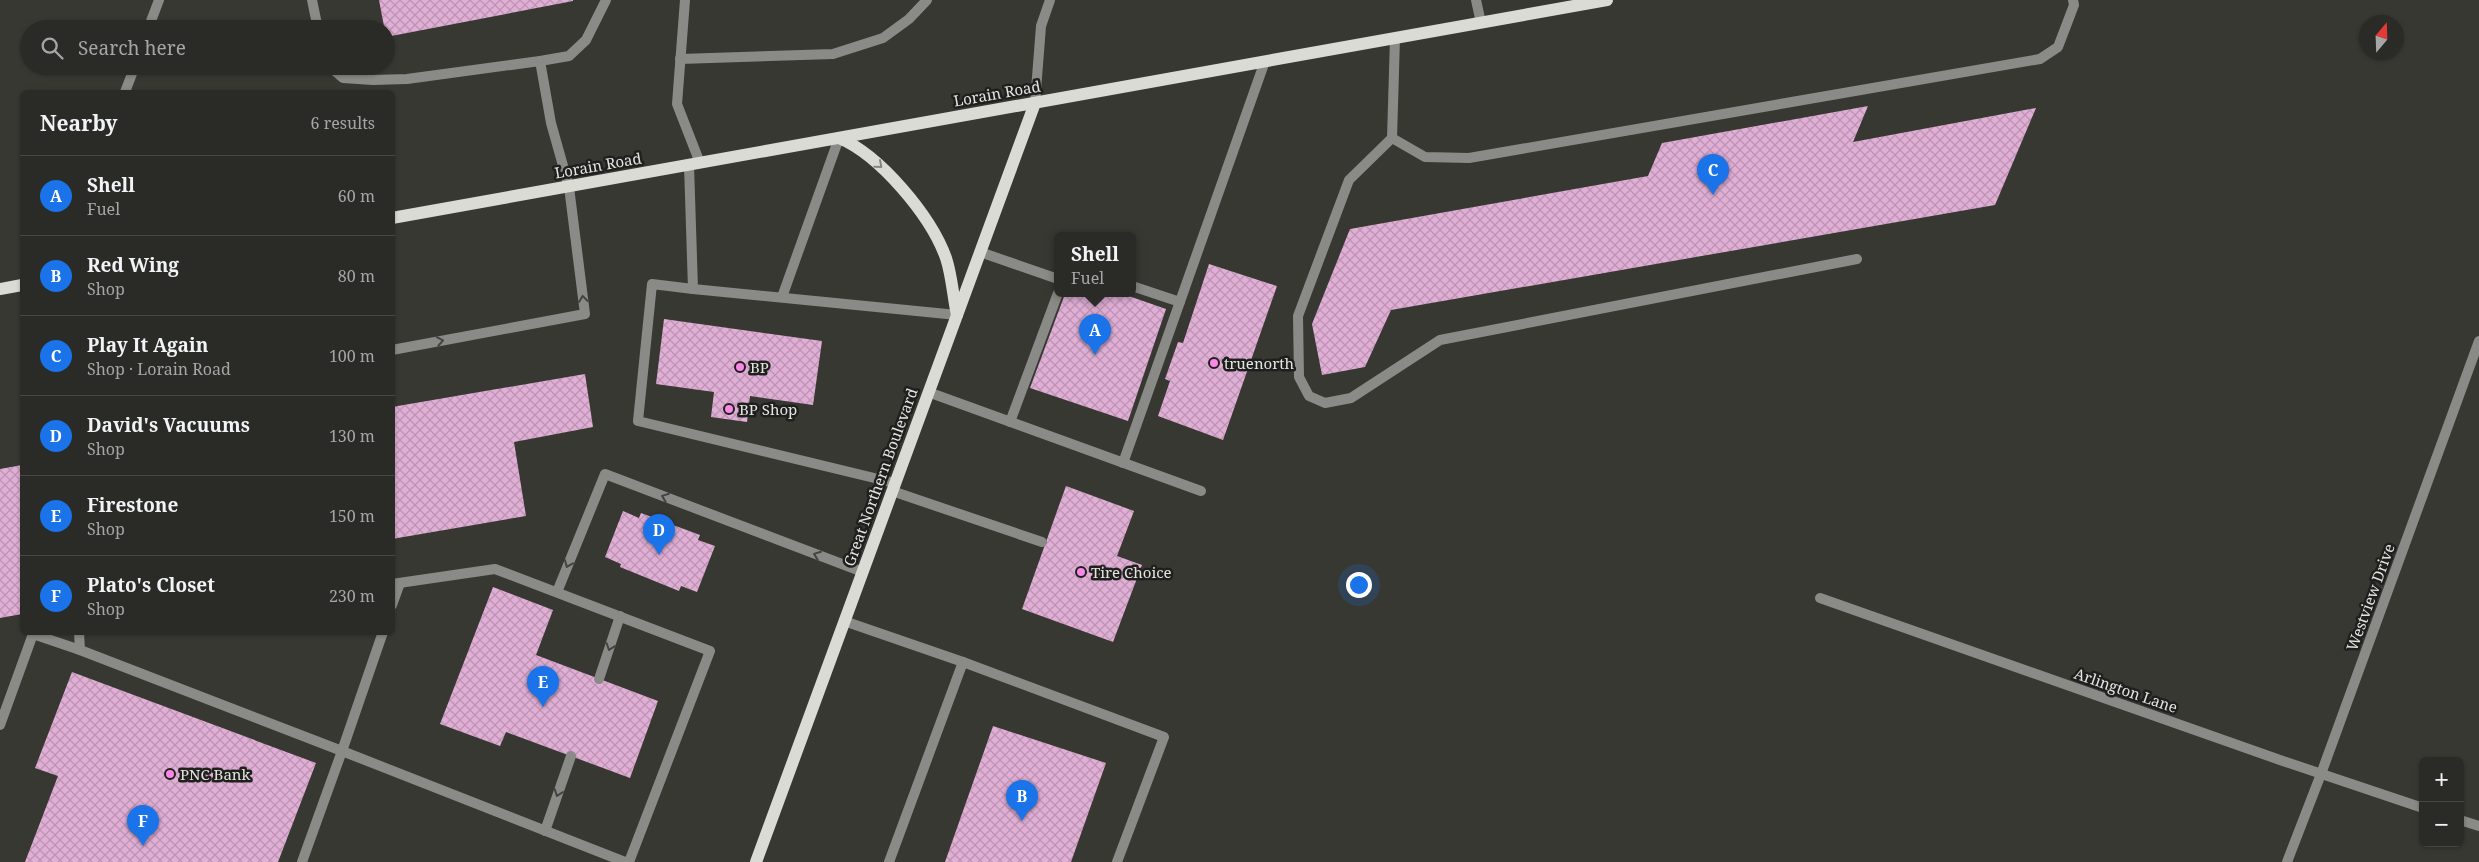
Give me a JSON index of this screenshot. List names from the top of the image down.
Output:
{
  "streets": {
    "main road": ["Lorain Road", "Great Northern Boulevard"],
    "street": ["Westview Drive", "Arlington Lane"]
  },
  "crossings": [
    ["Lorain Road", "Great Northern Boulevard"],
    ["Westview Drive", "Arlington Lane"]
  ],
  "places": [
    "truenorth",
    "BP",
    "BP Shop",
    "Tire Choice",
    "PNC Bank"
  ],
  "north": "top",
  "page": {
    "search": "Search here",
    "heading": ["Nearby", "6 results"],
    "pins": [
      "C",
      "A",
      "D",
      "E",
      "B",
      "F"
    ],
    "list": [
      {
        "mark": "A",
        "name": "Shell",
        "note": "Fuel",
        "value": "60 m"
      },
      {
        "mark": "B",
        "name": "Red Wing",
        "note": "Shop",
        "value": "80 m"
      },
      {
        "mark": "C",
        "name": "Play It Again",
        "note": "Shop · Lorain Road",
        "value": "100 m"
      },
      {
        "mark": "D",
        "name": "David's Vacuums",
        "note": "Shop",
        "value": "130 m"
      },
      {
        "mark": "E",
        "name": "Firestone",
        "note": "Shop",
        "value": "150 m"
      },
      {
        "mark": "F",
        "name": "Plato's Closet",
        "note": "Shop",
        "value": "230 m"
      }
    ],
    "popup": ["Shell", "Fuel"],
    "map_buttons": ["+", "−"]
  }
}
